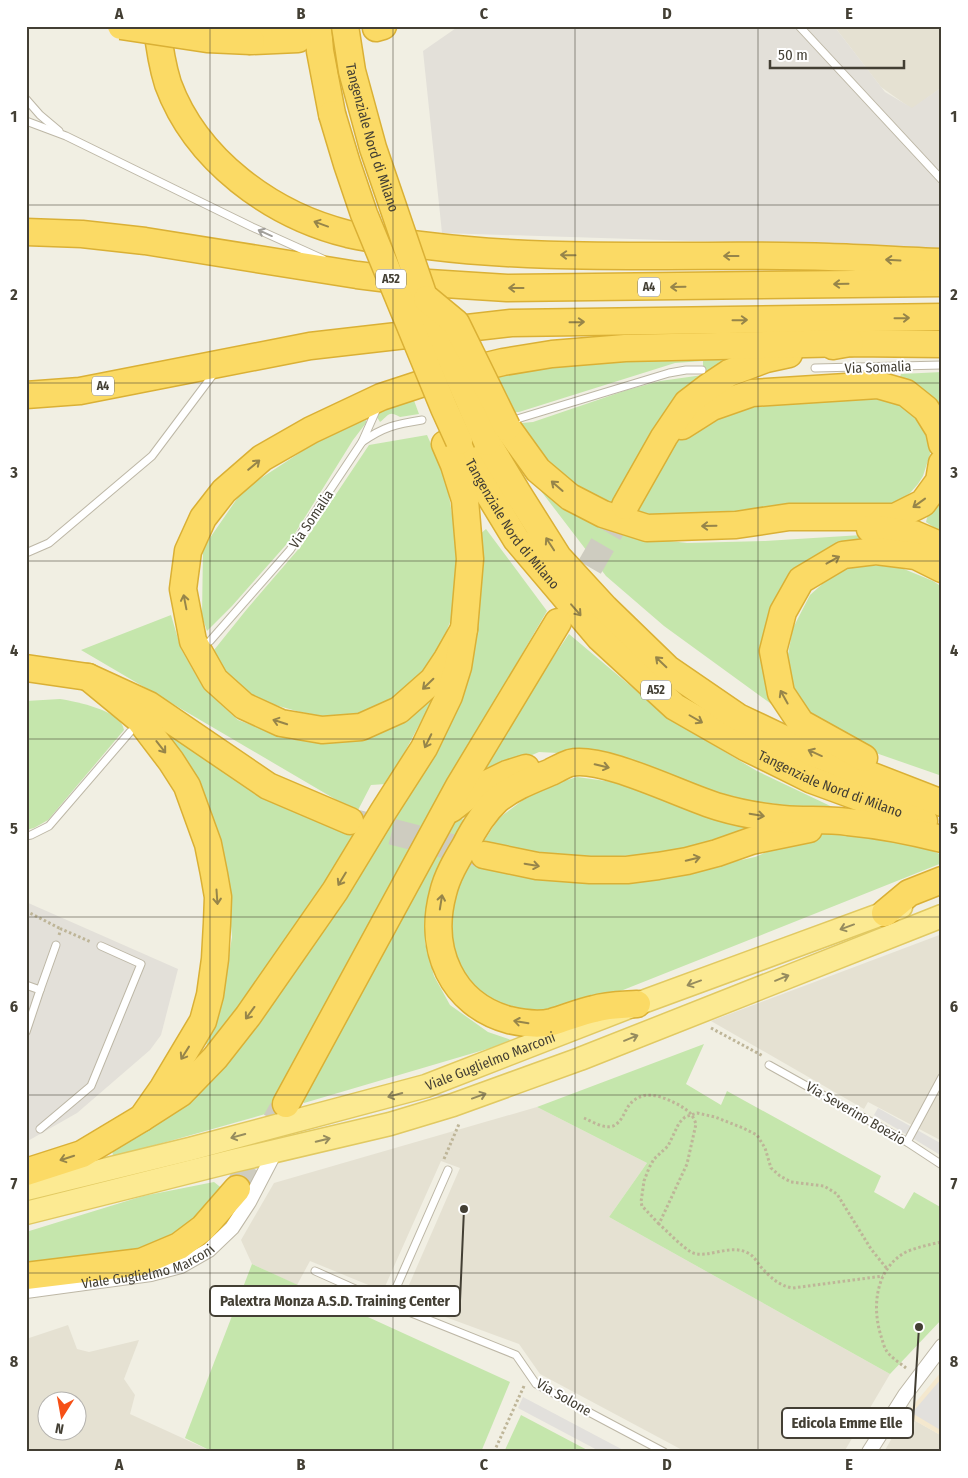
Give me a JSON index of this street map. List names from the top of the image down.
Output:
{
  "streets": {
    "highway": ["Tangenziale Nord di Milano", "A52", "A4"],
    "main road": ["Viale Guglielmo Marconi"],
    "lane": ["Via Somalia", "Via Severino Boezio", "Via Solone"]
  },
  "places": ["Palextra Monza A.S.D. Training Center", "Edicola Emme Elle"],
  "scale_bar": "50 m",
  "north": "bottom",
  "grid": {
    "columns": [
      "A",
      "B",
      "C",
      "D",
      "E"
    ],
    "rows": [
      "1",
      "2",
      "3",
      "4",
      "5",
      "6",
      "7",
      "8"
    ]
  }
}
